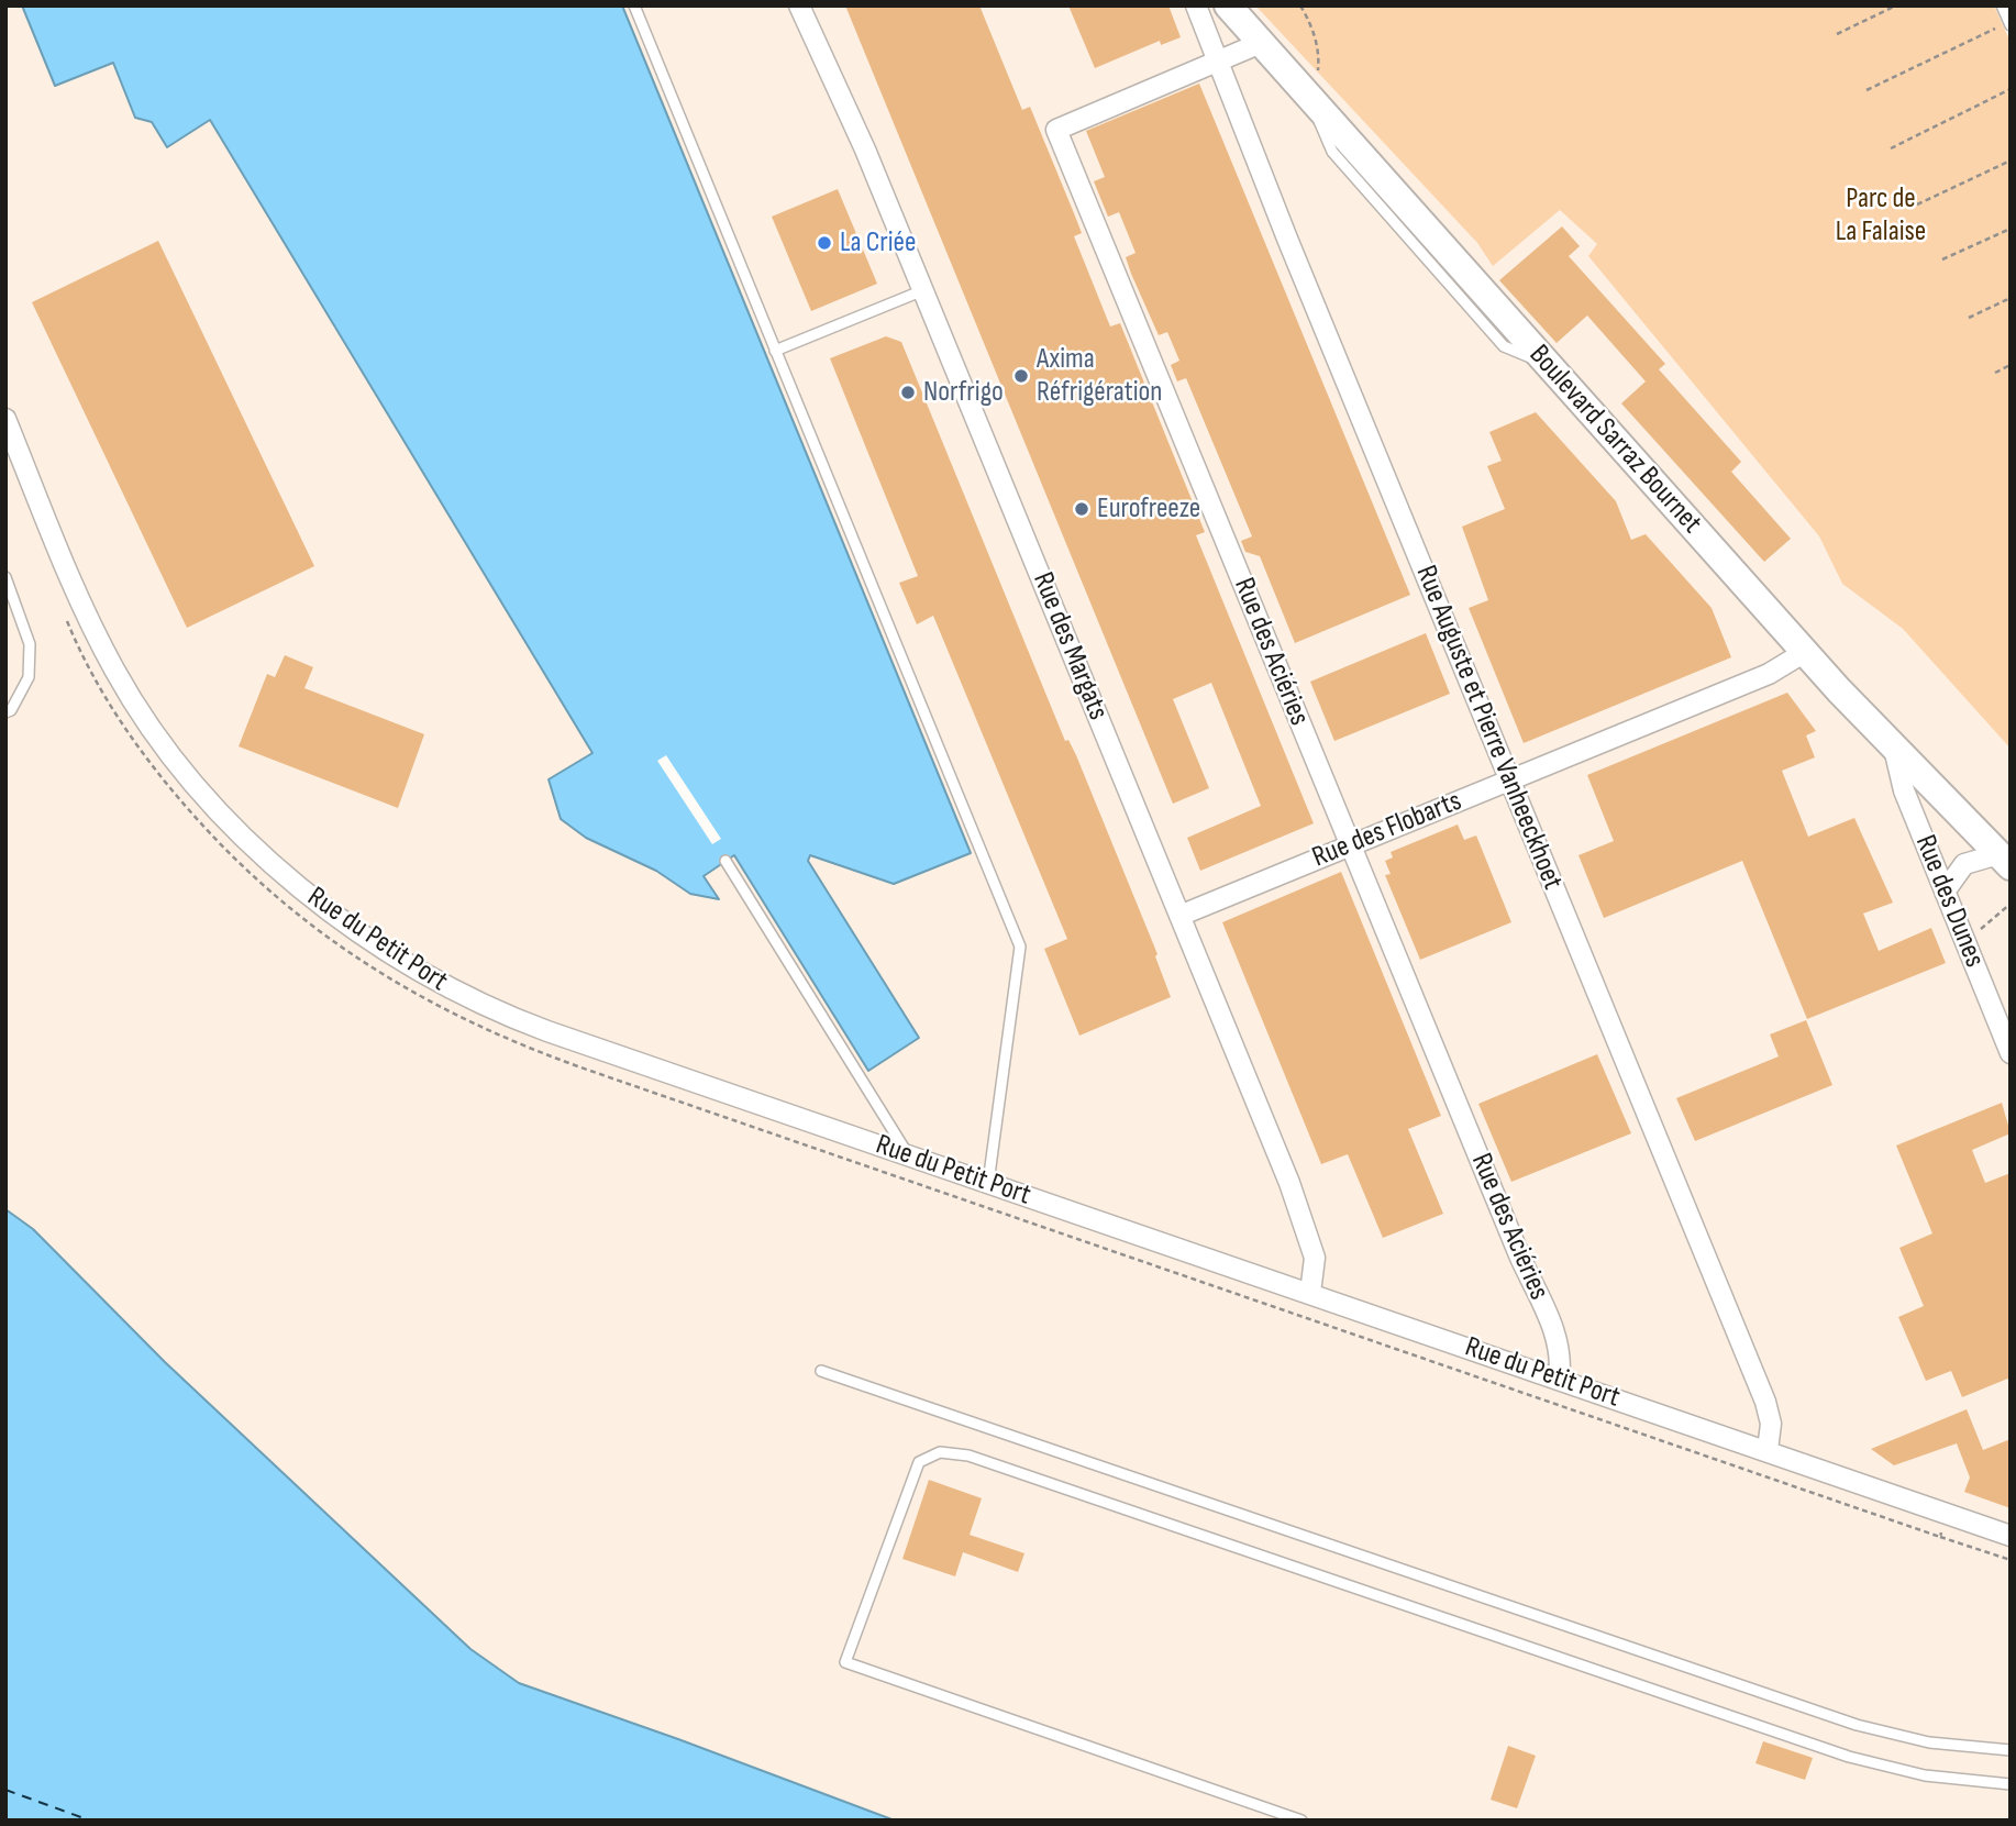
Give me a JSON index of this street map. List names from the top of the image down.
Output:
{
  "streets": {
    "street": [
      "Boulevard Sarraz Bournet",
      "Rue des Margats",
      "Rue des Aciéries",
      "Rue Auguste et Pierre Vanheeckhoet",
      "Rue des Flobarts",
      "Rue des Dunes",
      "Rue du Petit Port"
    ]
  },
  "crossings": [
    ["Boulevard Sarraz Bournet", "Rue des Aciéries"],
    ["Boulevard Sarraz Bournet", "Rue des Flobarts"],
    ["Boulevard Sarraz Bournet", "Rue des Dunes"],
    ["Rue des Margats", "Rue des Flobarts"],
    ["Rue des Margats", "Rue du Petit Port"],
    ["Rue des Aciéries", "Rue Auguste et Pierre Vanheeckhoet"],
    ["Rue des Aciéries", "Rue des Flobarts"],
    ["Rue des Aciéries", "Rue du Petit Port"],
    ["Rue Auguste et Pierre Vanheeckhoet", "Rue des Flobarts"],
    ["Rue Auguste et Pierre Vanheeckhoet", "Rue du Petit Port"]
  ],
  "parks": ["Parc de La Falaise"],
  "places": [
    "La Criée",
    "Axima Réfrigération",
    "Norfrigo",
    "Eurofreeze"
  ]
}
